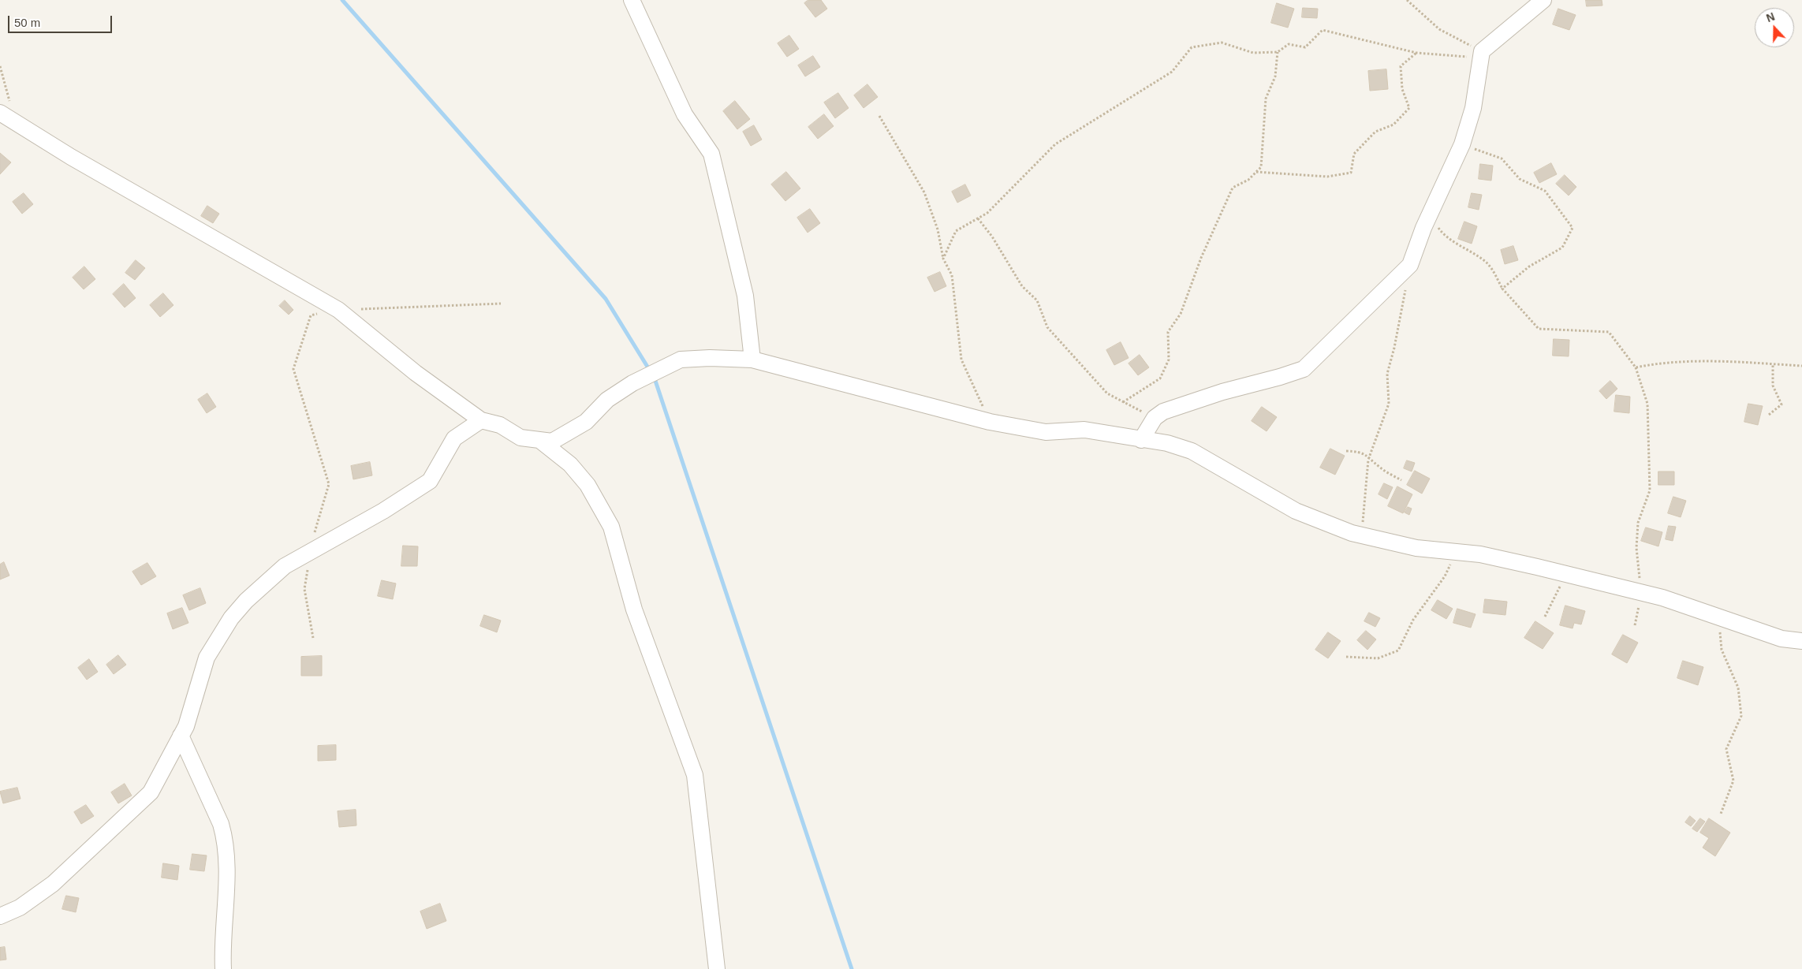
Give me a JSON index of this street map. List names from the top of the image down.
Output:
{
  "scale_bar": "50 m",
  "north": "top"
}
